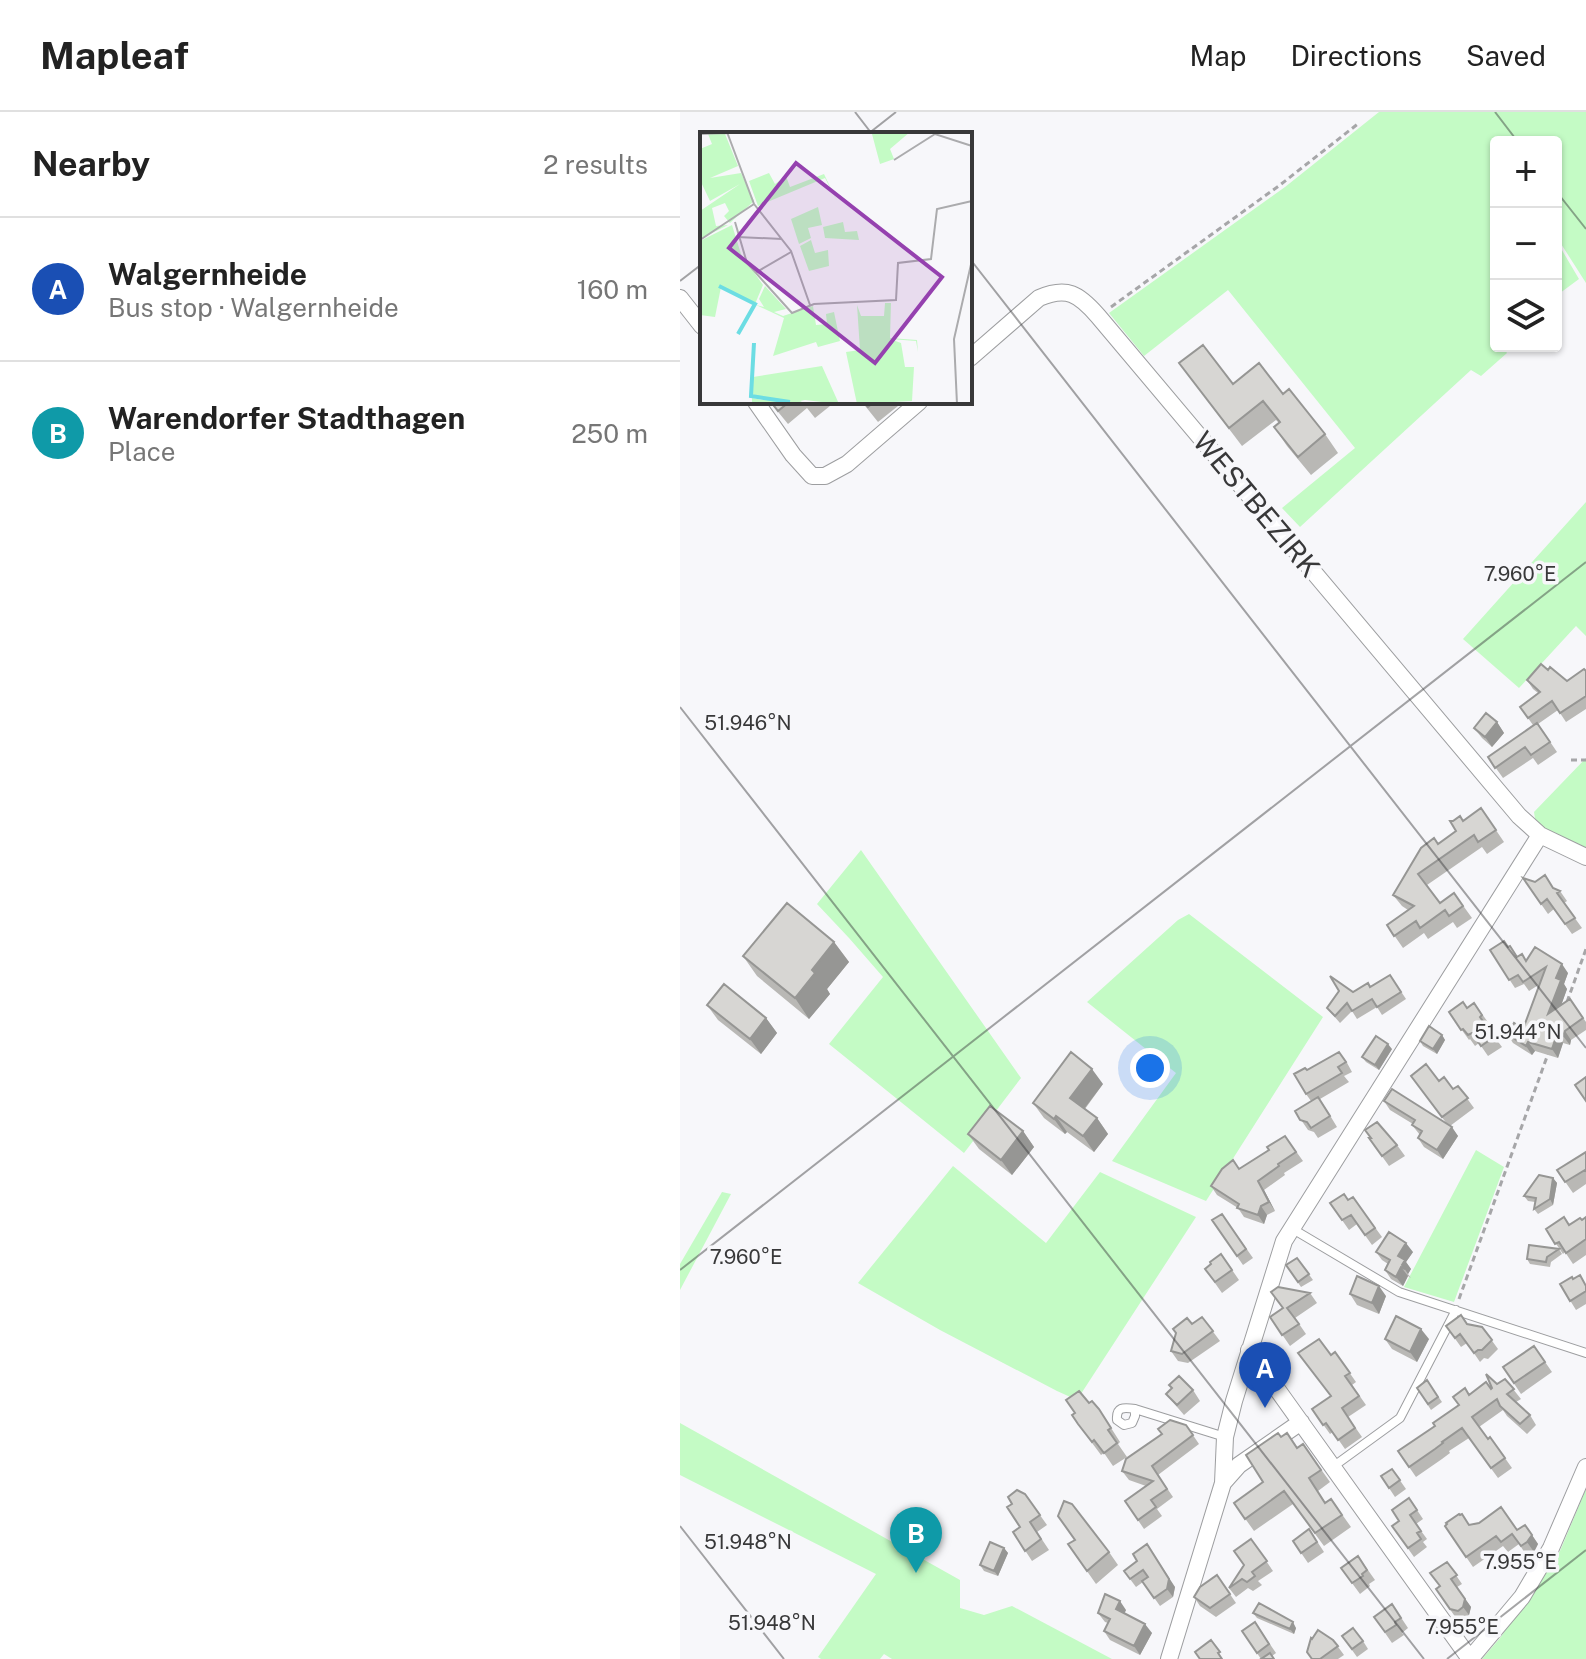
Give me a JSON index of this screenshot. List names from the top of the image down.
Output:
{
  "streets": {
    "street": ["WESTBEZIRK"]
  },
  "page": {
    "header": "Mapleaf",
    "nav": ["Map", "Directions", "Saved"],
    "heading": ["Nearby", "2 results"],
    "map_buttons": ["+", "−"],
    "list": [
      {
        "mark": "A",
        "name": "Walgernheide",
        "note": "Bus stop · Walgernheide",
        "value": "160 m"
      },
      {
        "mark": "B",
        "name": "Warendorfer Stadthagen",
        "note": "Place",
        "value": "250 m"
      }
    ],
    "pins": ["A", "B"]
  },
  "coordinates": [
    "7.960°E",
    "51.946°N",
    "51.944°N",
    "51.948°N",
    "7.955°E"
  ]
}
